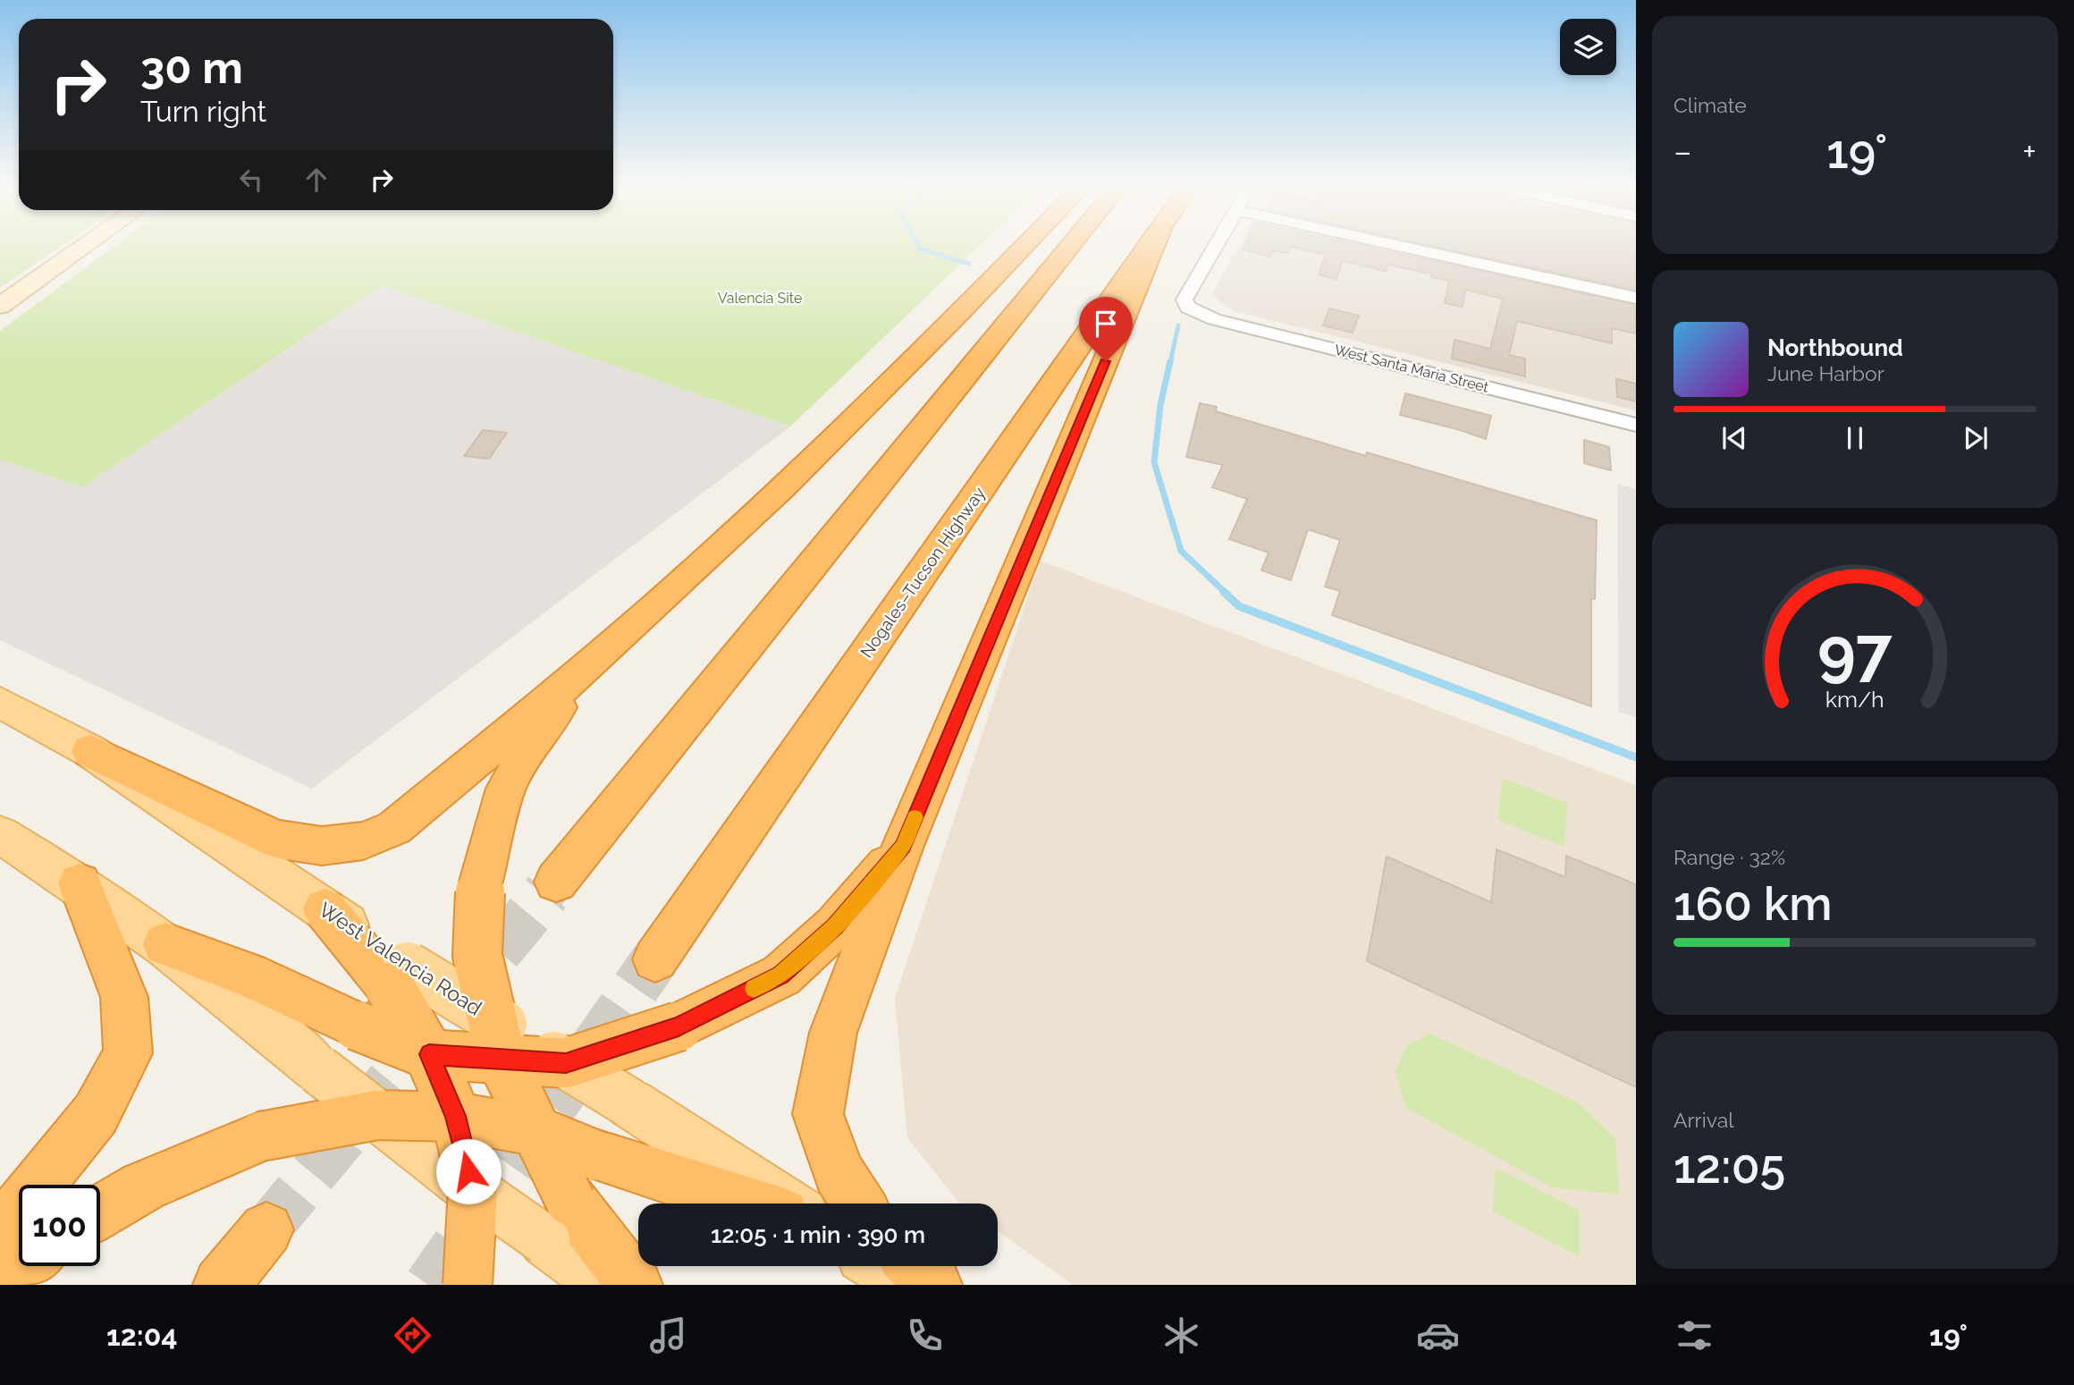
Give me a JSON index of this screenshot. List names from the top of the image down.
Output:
{
  "streets": {
    "highway": ["Nogales–Tucson Highway"],
    "main road": ["West Valencia Road"],
    "street": ["West Santa Maria Street"]
  },
  "parks": ["Valencia Site"],
  "page": {
    "tile": [
      "Climate",
      ["Range · 32%", "160 km"],
      ["Arrival", "12:05"]
    ],
    "turn": ["30 m", "Turn right"],
    "heat": ["−", "19°", "+"],
    "song": ["Northbound", "June Harbor"],
    "limit": "100",
    "trip": "12:05 · 1 min · 390 m",
    "tabs": ["12:04", "19°"],
    "gauge": ["97", "km/h"]
  }
}
